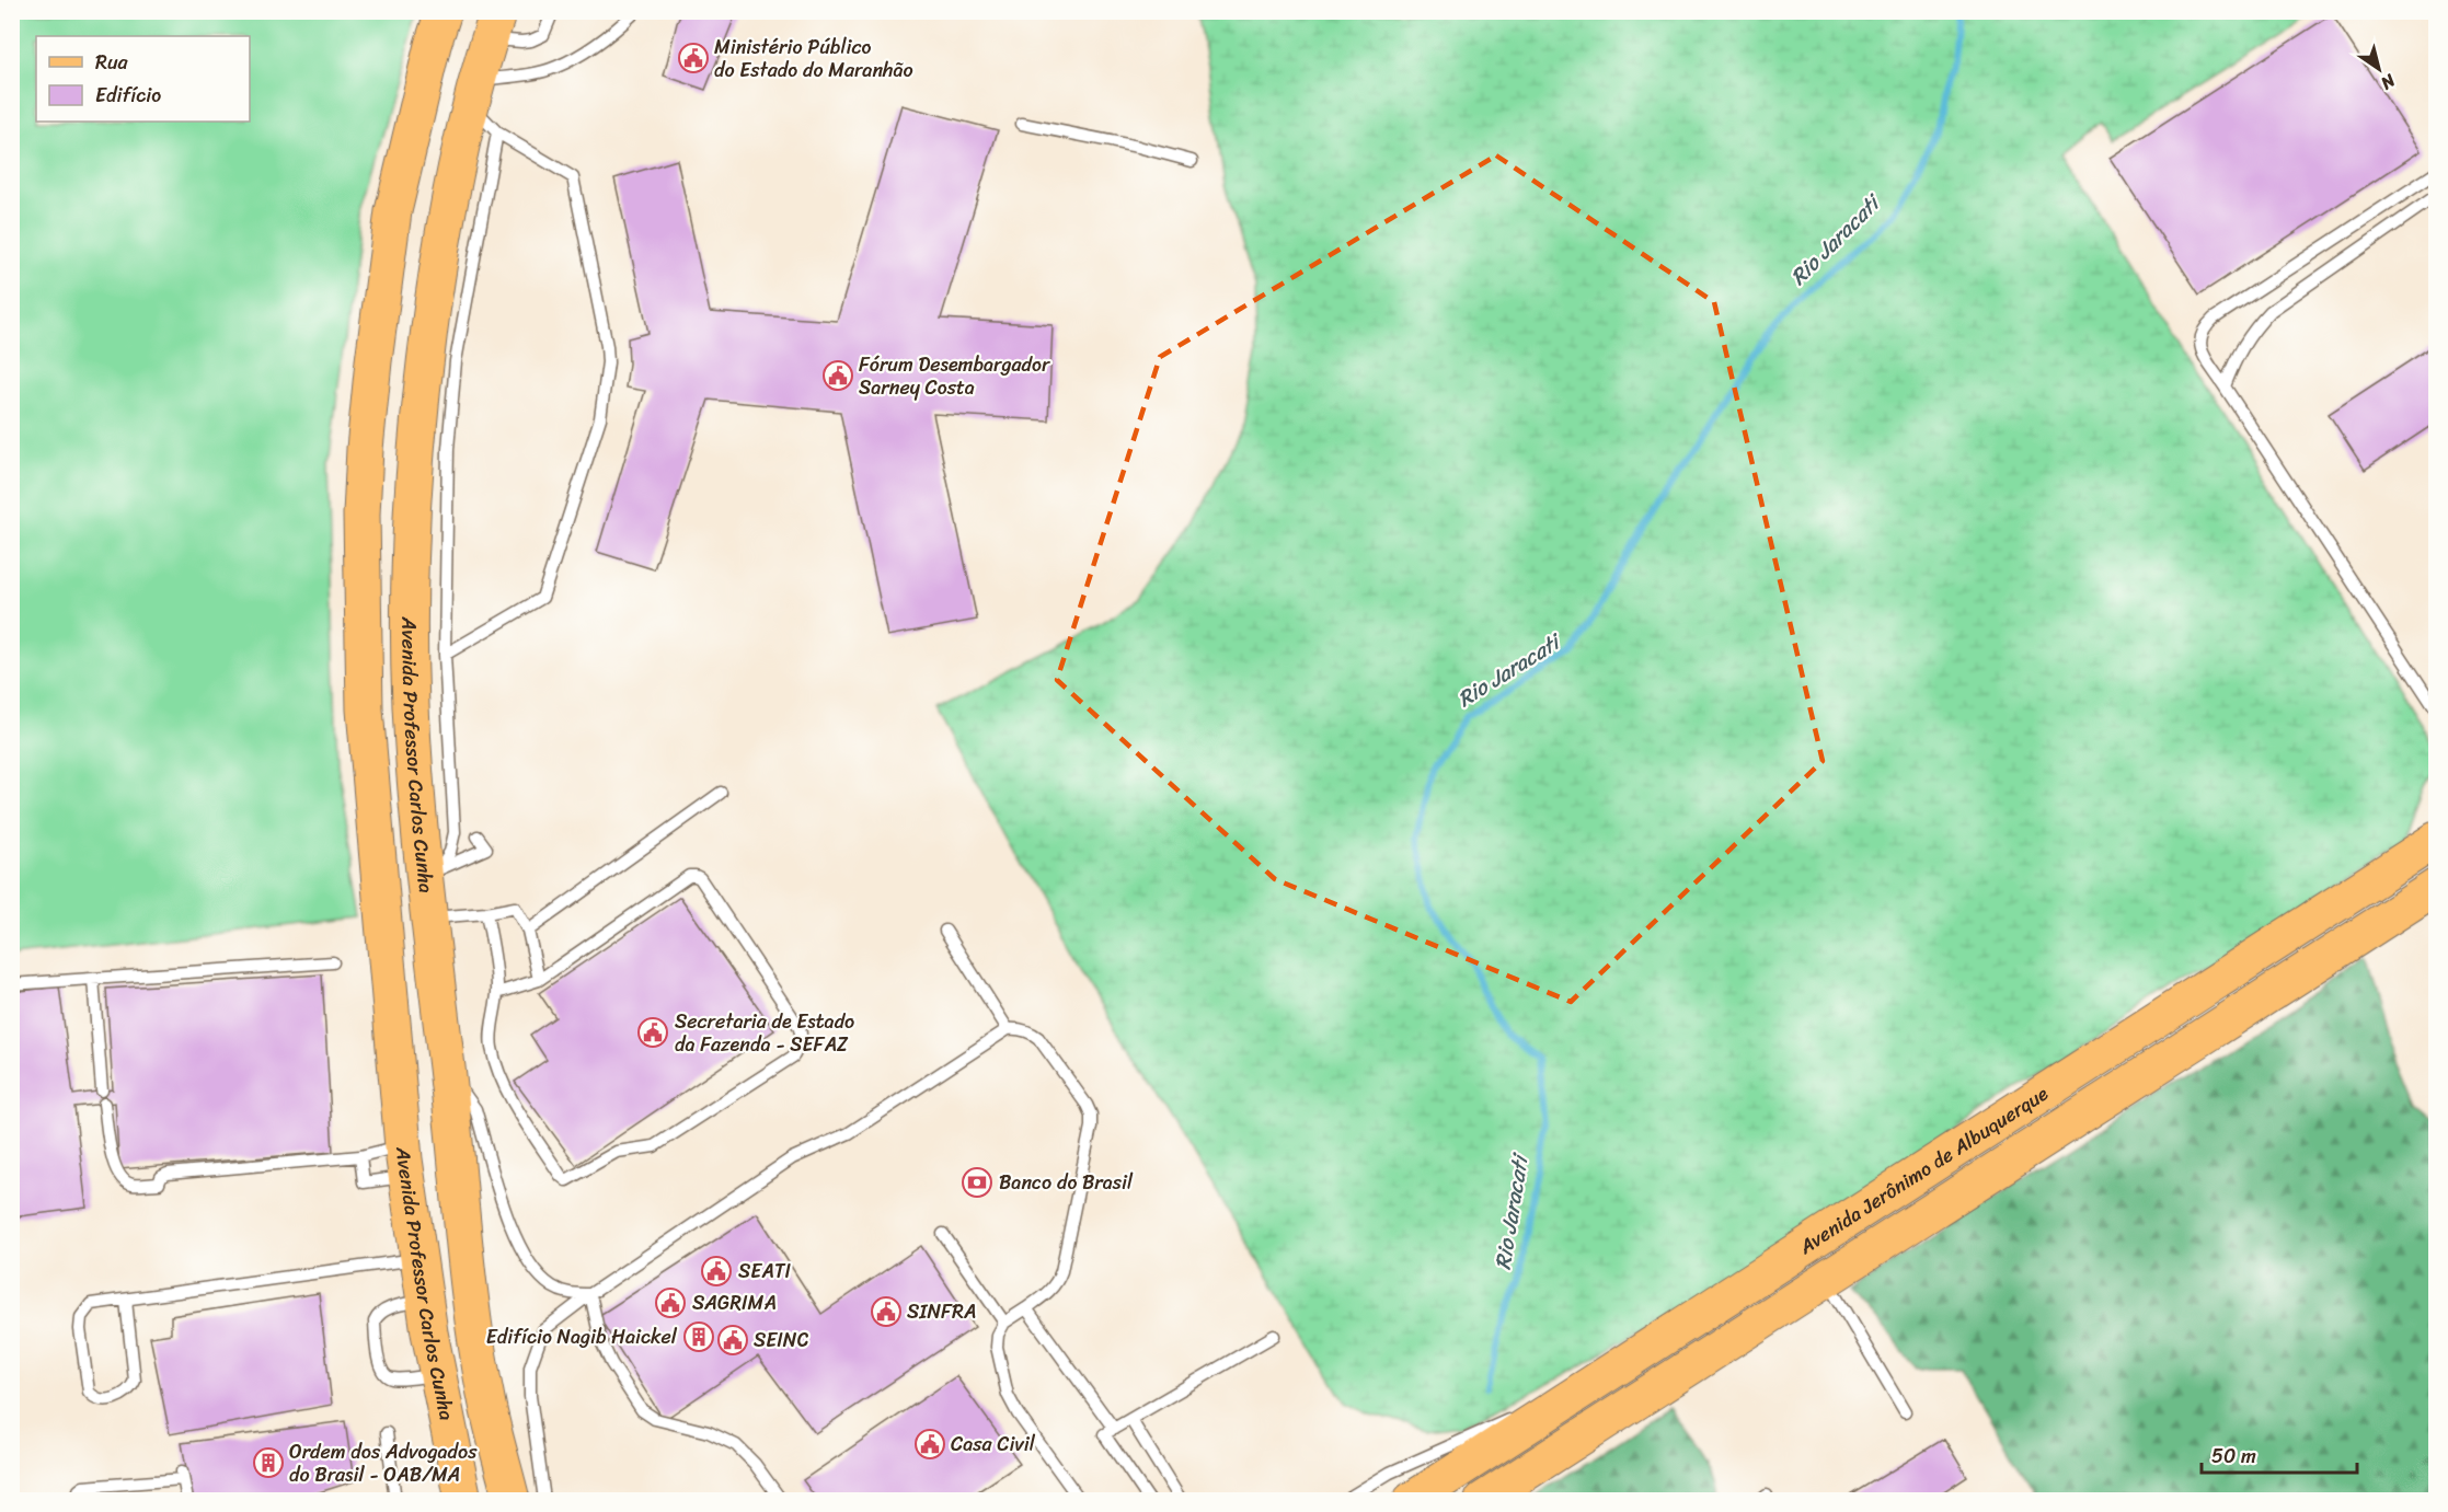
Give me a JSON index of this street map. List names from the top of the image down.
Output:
{
  "streets": {
    "main road": ["Avenida Professor Carlos Cunha", "Avenida Jerônimo de Albuquerque"]
  },
  "water": ["Rio Jaracati"],
  "places": {
    "public building": [
      "Ministério Público do Estado do Maranhão",
      "Fórum Desembargador Sarney Costa",
      "Secretaria de Estado da Fazenda - SEFAZ",
      "SEATI",
      "SAGRIMA",
      "SINFRA",
      "SEINC",
      "Casa Civil"
    ],
    "bank": ["Banco do Brasil"],
    "building": ["Edifício Nagib Haickel", "Ordem dos Advogados do Brasil - OAB/MA"]
  },
  "legend": ["Rua", "Edifício"],
  "scale_bar": "50 m",
  "north": "bottom right"
}
